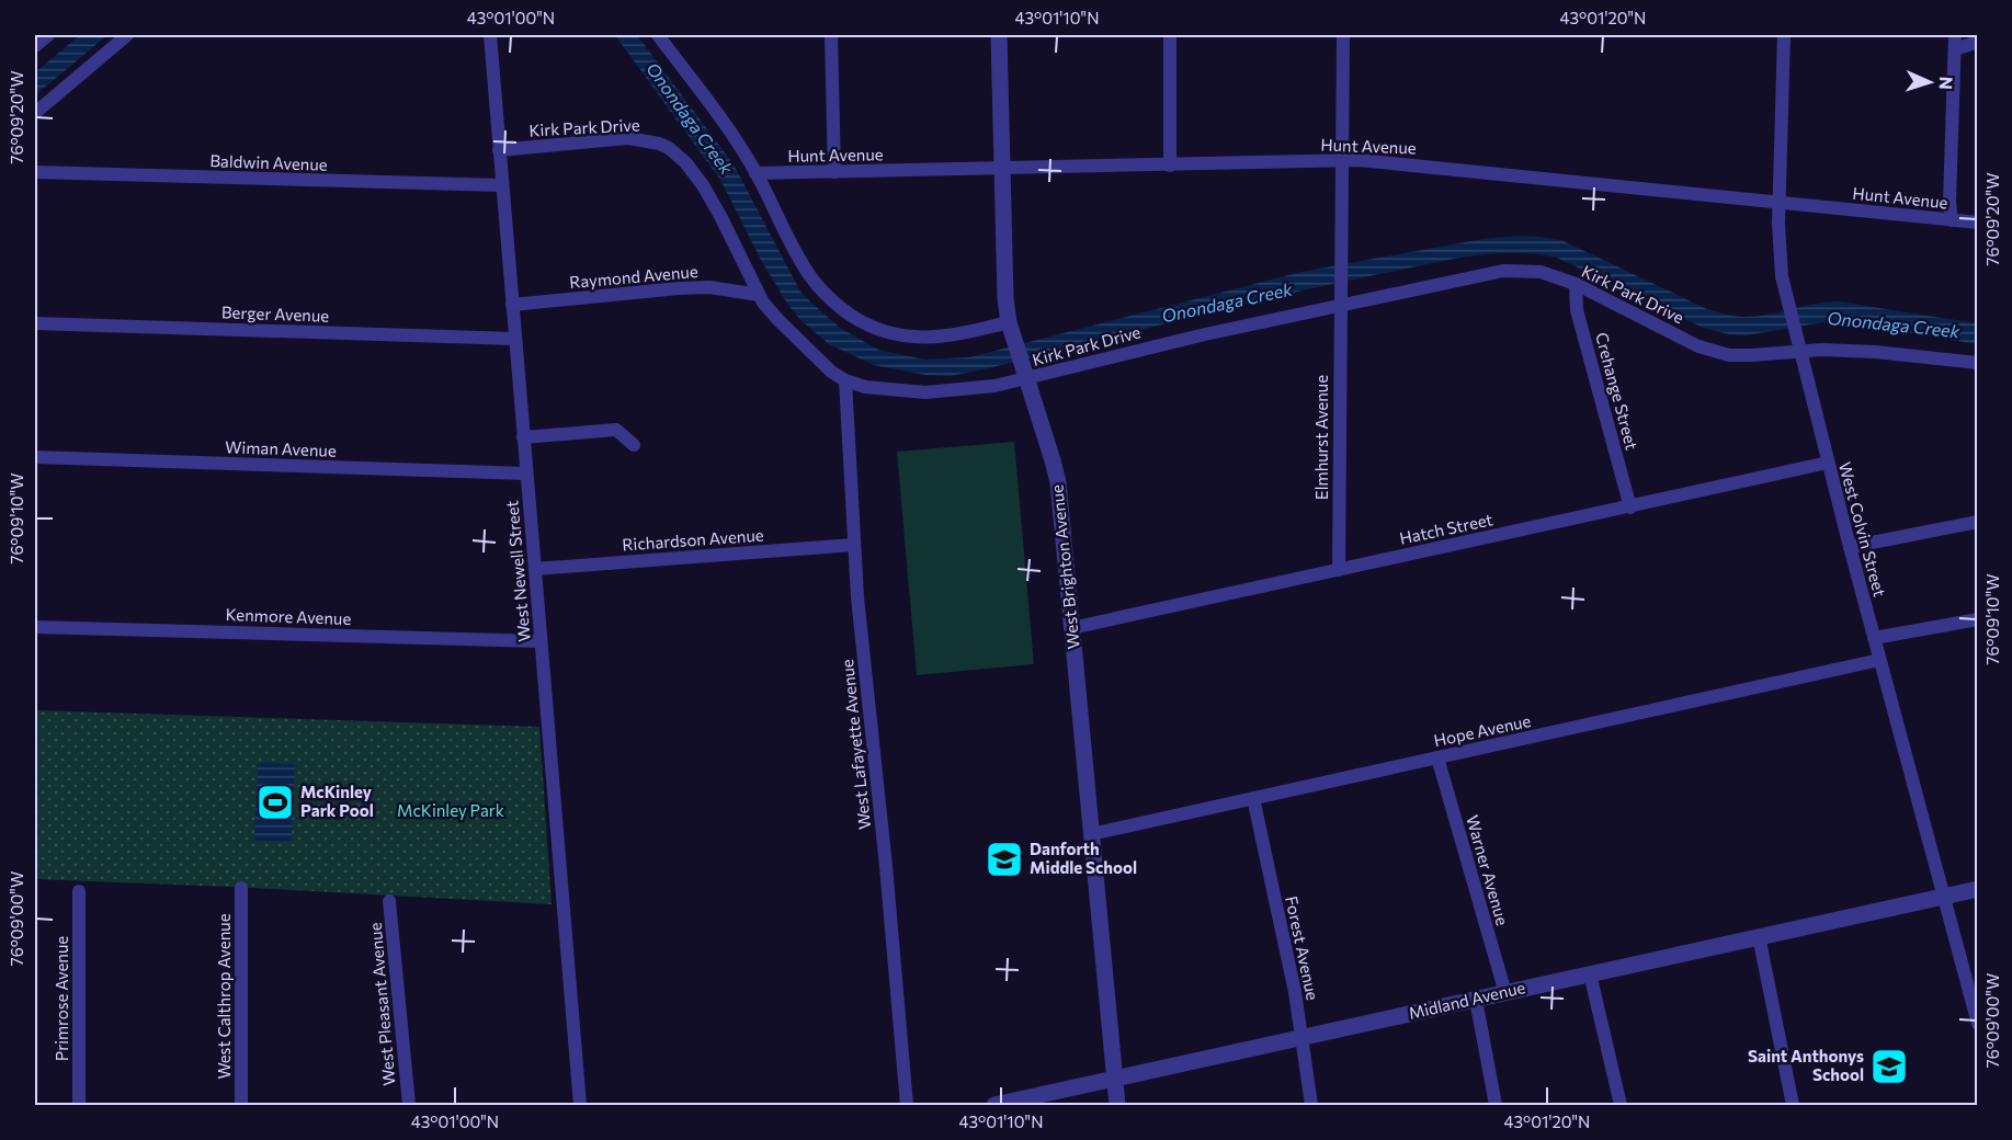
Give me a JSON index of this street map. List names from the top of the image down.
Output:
{
  "streets": {
    "street": [
      "Kirk Park Drive",
      "Hunt Avenue",
      "Baldwin Avenue",
      "Raymond Avenue",
      "Berger Avenue",
      "Crehange Street",
      "Elmhurst Avenue",
      "Wiman Avenue",
      "Hatch Street",
      "West Colvin Street",
      "Richardson Avenue",
      "West Brighton Avenue",
      "West Newell Street",
      "Kenmore Avenue",
      "Hope Avenue",
      "West Lafayette Avenue",
      "Warner Avenue",
      "Forest Avenue",
      "West Calthrop Avenue",
      "Primrose Avenue",
      "Midland Avenue",
      "West Pleasant Avenue"
    ]
  },
  "crossings": [
    ["Kirk Park Drive", "Raymond Avenue"],
    ["Kirk Park Drive", "Crehange Street"],
    ["Kirk Park Drive", "Elmhurst Avenue"],
    ["Kirk Park Drive", "West Colvin Street"],
    ["Kirk Park Drive", "West Brighton Avenue"],
    ["Kirk Park Drive", "West Newell Street"],
    ["Kirk Park Drive", "West Lafayette Avenue"],
    ["Hunt Avenue", "Elmhurst Avenue"],
    ["Hunt Avenue", "West Colvin Street"],
    ["Hunt Avenue", "West Brighton Avenue"],
    ["Baldwin Avenue", "West Newell Street"],
    ["Raymond Avenue", "West Newell Street"],
    ["Berger Avenue", "West Newell Street"],
    ["Crehange Street", "Hatch Street"],
    ["Elmhurst Avenue", "Hatch Street"],
    ["Wiman Avenue", "West Newell Street"],
    ["Hatch Street", "West Colvin Street"],
    ["Hatch Street", "West Brighton Avenue"],
    ["West Colvin Street", "Hope Avenue"],
    ["West Colvin Street", "Midland Avenue"],
    ["Richardson Avenue", "West Newell Street"],
    ["Richardson Avenue", "West Lafayette Avenue"],
    ["West Brighton Avenue", "Hope Avenue"],
    ["West Brighton Avenue", "Midland Avenue"],
    ["West Newell Street", "Kenmore Avenue"],
    ["Hope Avenue", "Warner Avenue"],
    ["Hope Avenue", "Forest Avenue"],
    ["Warner Avenue", "Midland Avenue"],
    ["Forest Avenue", "Midland Avenue"]
  ],
  "water": ["Onondaga Creek"],
  "parks": ["McKinley Park"],
  "places": {
    "sports": ["McKinley Park Pool"],
    "school or university": ["Danforth Middle School", "Saint Anthonys School"]
  },
  "north": "right",
  "coordinates": [
    "43°01'00\"N",
    "43°01'10\"N",
    "43°01'20\"N",
    "76°09'20\"W",
    "76°09'10\"W",
    "76°09'00\"W"
  ]
}
